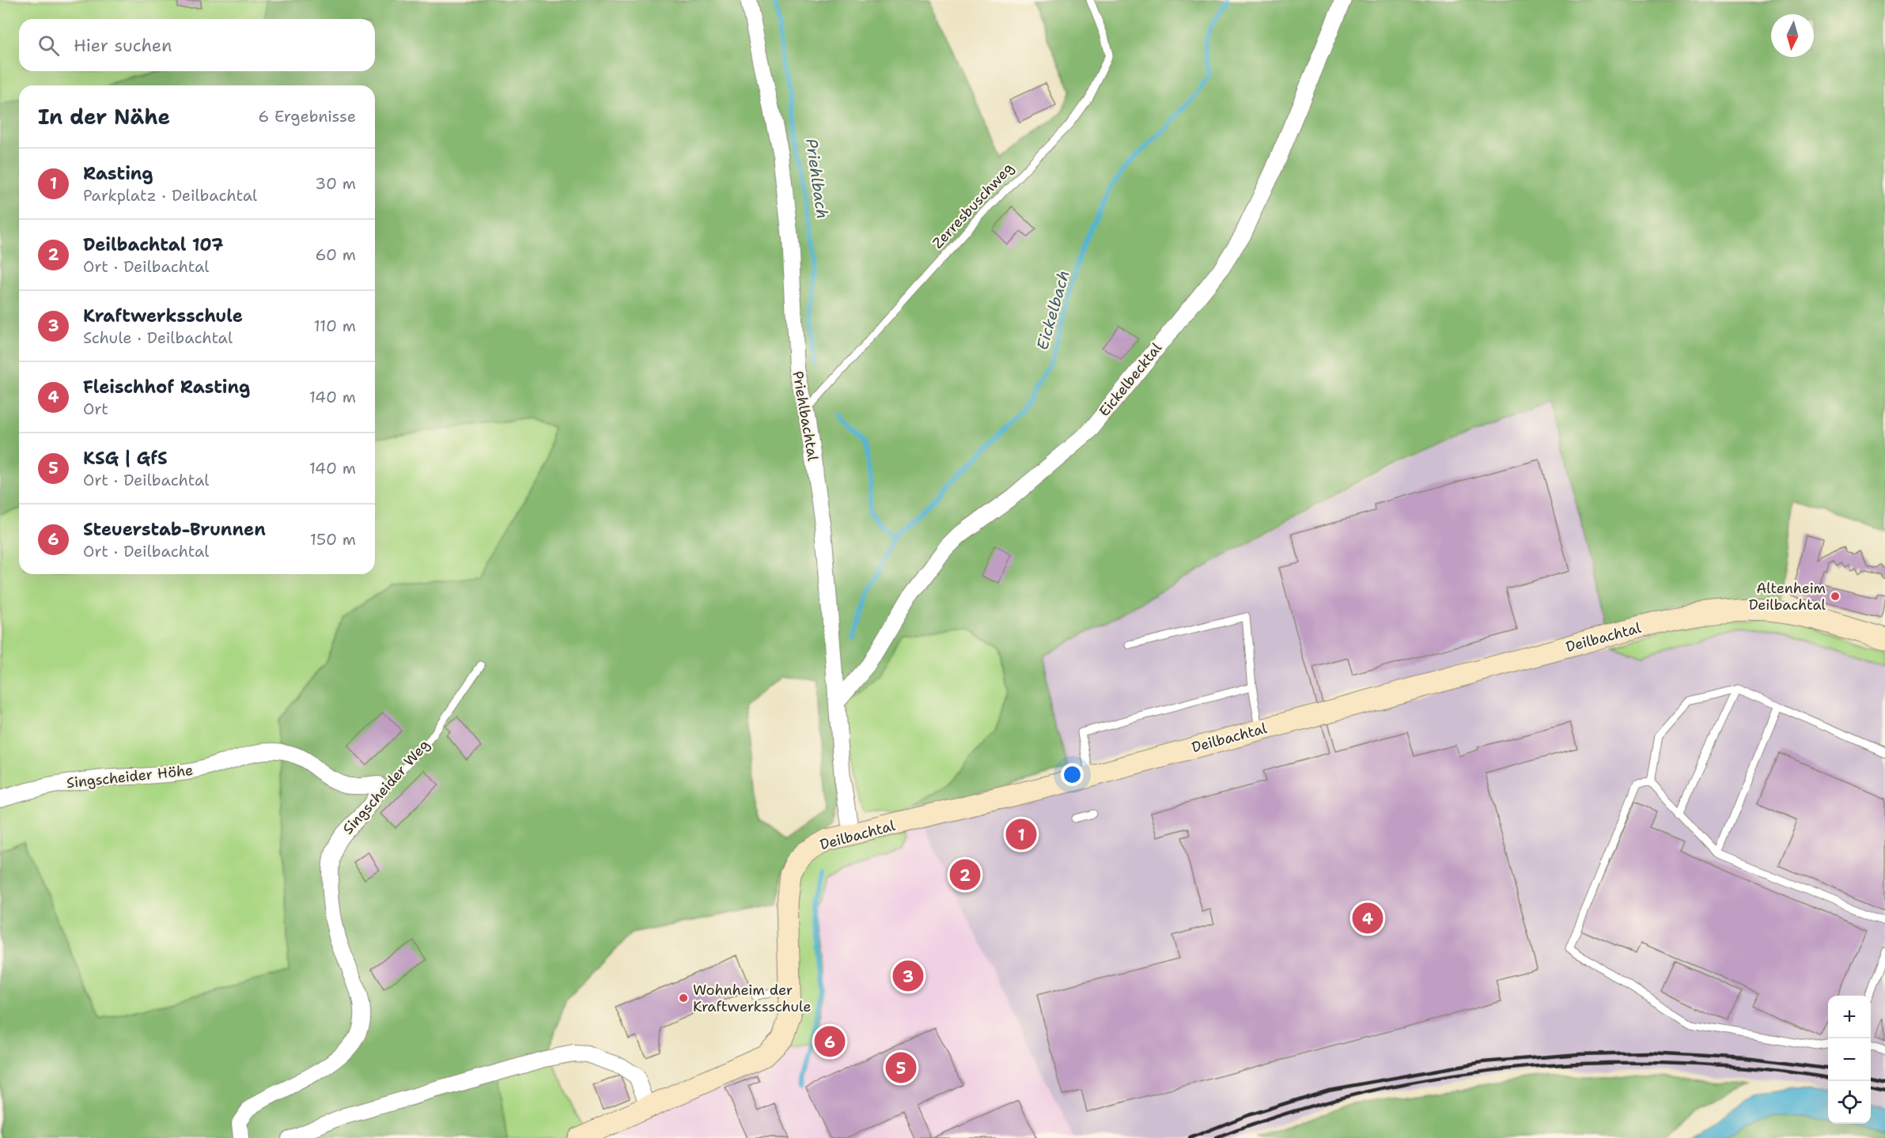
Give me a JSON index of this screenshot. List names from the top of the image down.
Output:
{
  "streets": {
    "street": [
      "Eickelbecktal",
      "Priehlbachtal",
      "Deilbachtal",
      "Singscheider Höhe",
      "Singscheider Weg"
    ],
    "lane": ["Zerresbuschweg"]
  },
  "crossings": [
    ["Zerresbuschweg", "Priehlbachtal"],
    ["Eickelbecktal", "Priehlbachtal"],
    ["Priehlbachtal", "Deilbachtal"],
    ["Singscheider Höhe", "Singscheider Weg"]
  ],
  "water": ["Priehlbach", "Eickelbach"],
  "places": ["Altenheim Deilbachtal", "Wohnheim der Kraftwerksschule"],
  "north": "bottom",
  "page": {
    "search": "Hier suchen",
    "heading": ["In der Nähe", "6 Ergebnisse"],
    "list": [
      {
        "mark": "1",
        "name": "Rasting",
        "note": "Parkplatz · Deilbachtal",
        "value": "30 m"
      },
      {
        "mark": "2",
        "name": "Deilbachtal 107",
        "note": "Ort · Deilbachtal",
        "value": "60 m"
      },
      {
        "mark": "3",
        "name": "Kraftwerksschule",
        "note": "Schule · Deilbachtal",
        "value": "110 m"
      },
      {
        "mark": "4",
        "name": "Fleischhof Rasting",
        "note": "Ort",
        "value": "140 m"
      },
      {
        "mark": "5",
        "name": "KSG | GfS",
        "note": "Ort · Deilbachtal",
        "value": "140 m"
      },
      {
        "mark": "6",
        "name": "Steuerstab-Brunnen",
        "note": "Ort · Deilbachtal",
        "value": "150 m"
      }
    ],
    "pins": [
      "1",
      "2",
      "4",
      "3",
      "6",
      "5"
    ],
    "map_buttons": ["+", "−"]
  }
}
